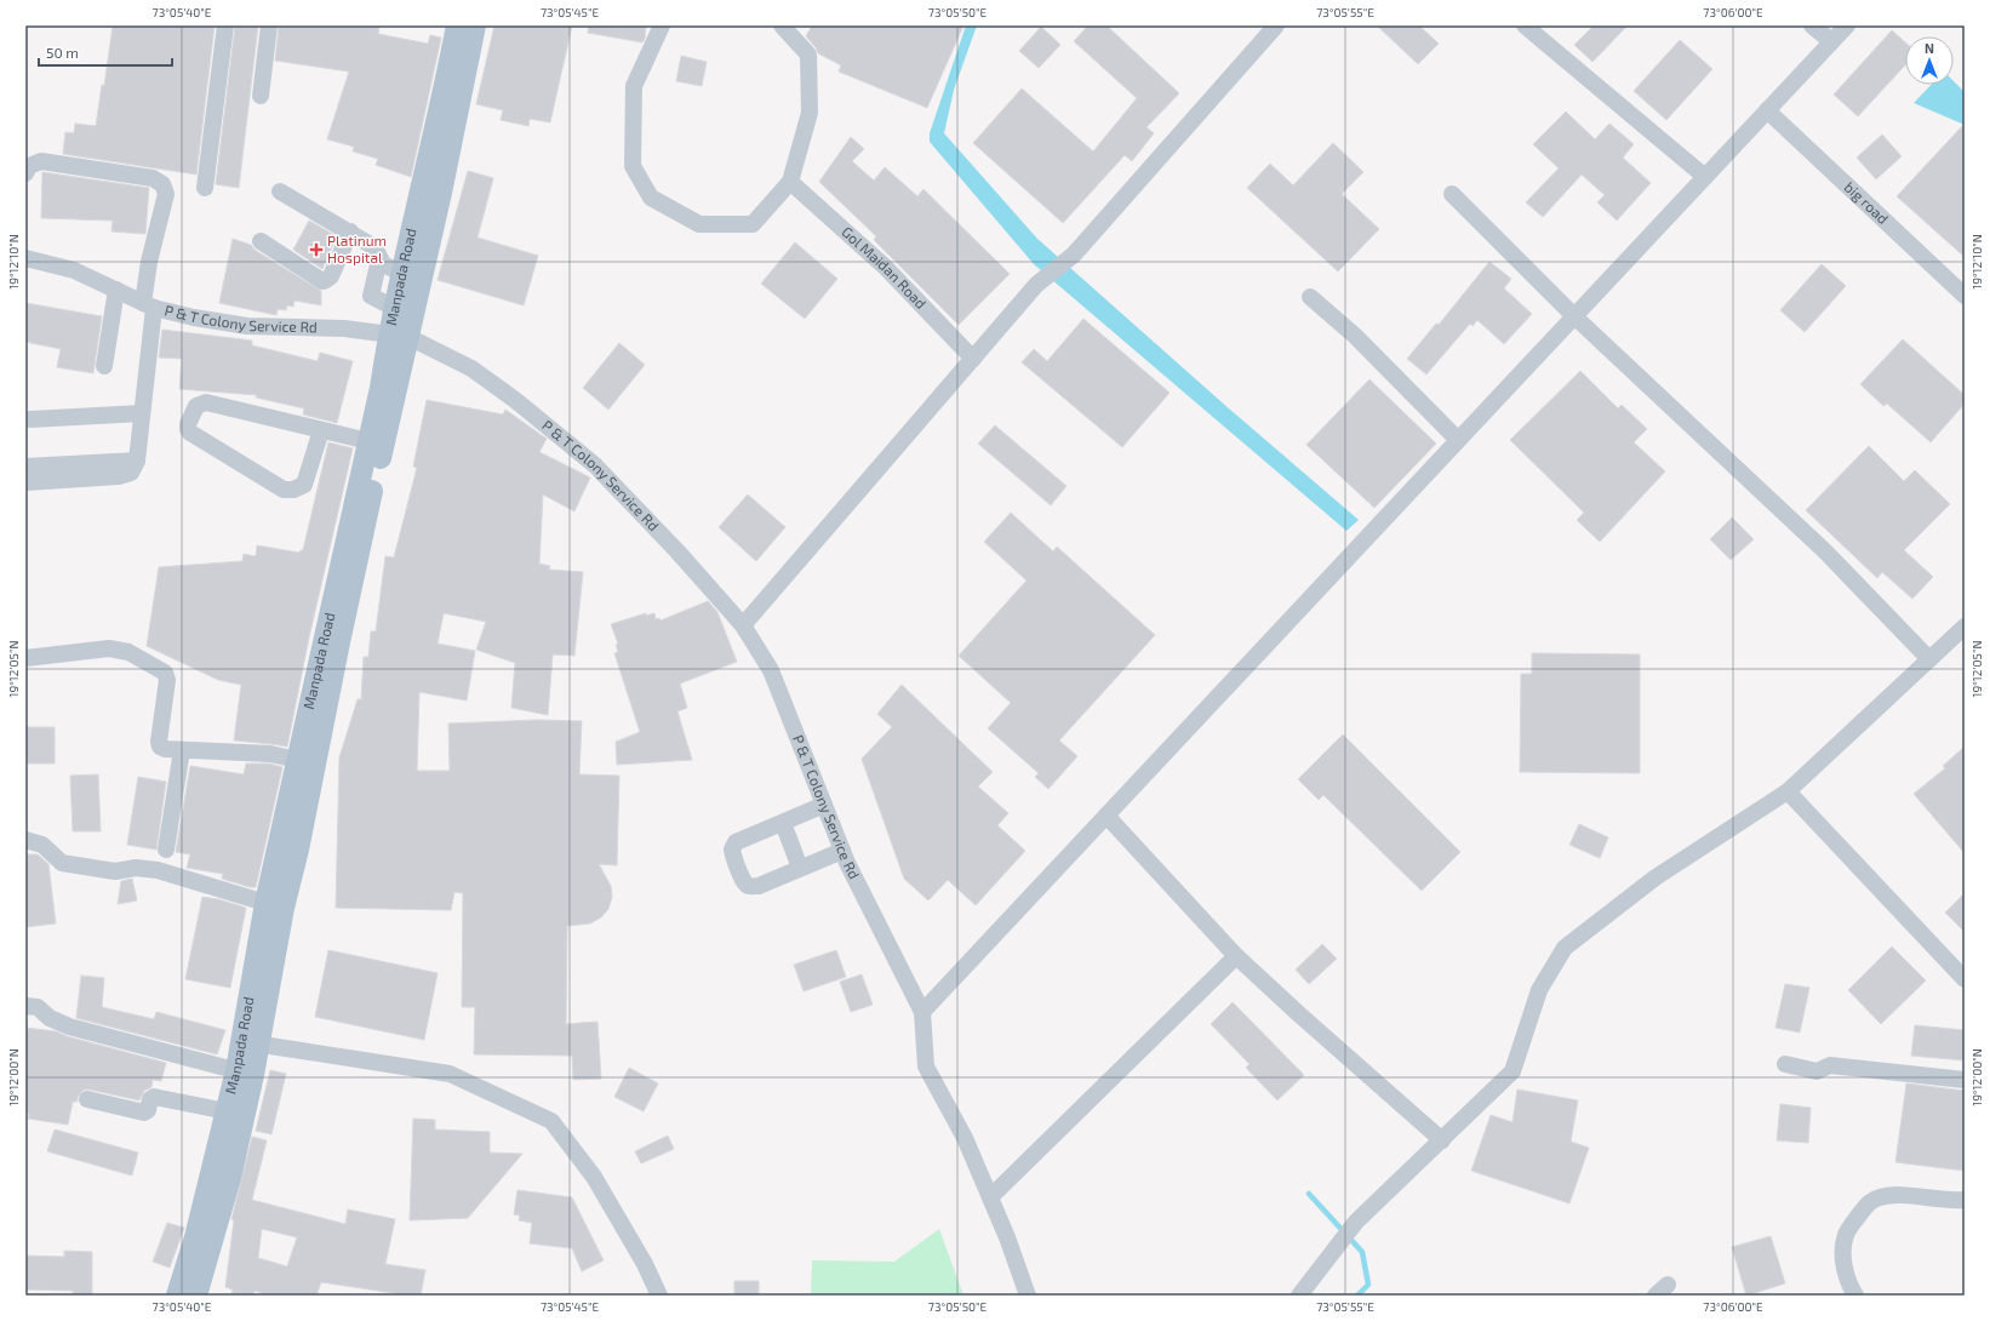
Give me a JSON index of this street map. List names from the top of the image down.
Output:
{
  "streets": {
    "main road": ["Manpada Road"],
    "street": ["big road", "Gol Maidan Road", "P & T Colony Service Rd"]
  },
  "crossings": [
    ["Manpada Road", "P & T Colony Service Rd"]
  ],
  "places": {
    "health": ["Platinum Hospital"]
  },
  "scale_bar": "50 m",
  "north": "top",
  "coordinates": [
    "73°05'40\"E",
    "73°05'45\"E",
    "73°05'50\"E",
    "73°05'55\"E",
    "73°06'00\"E",
    "19°12'10\"N",
    "19°12'05\"N",
    "19°12'00\"N"
  ]
}
